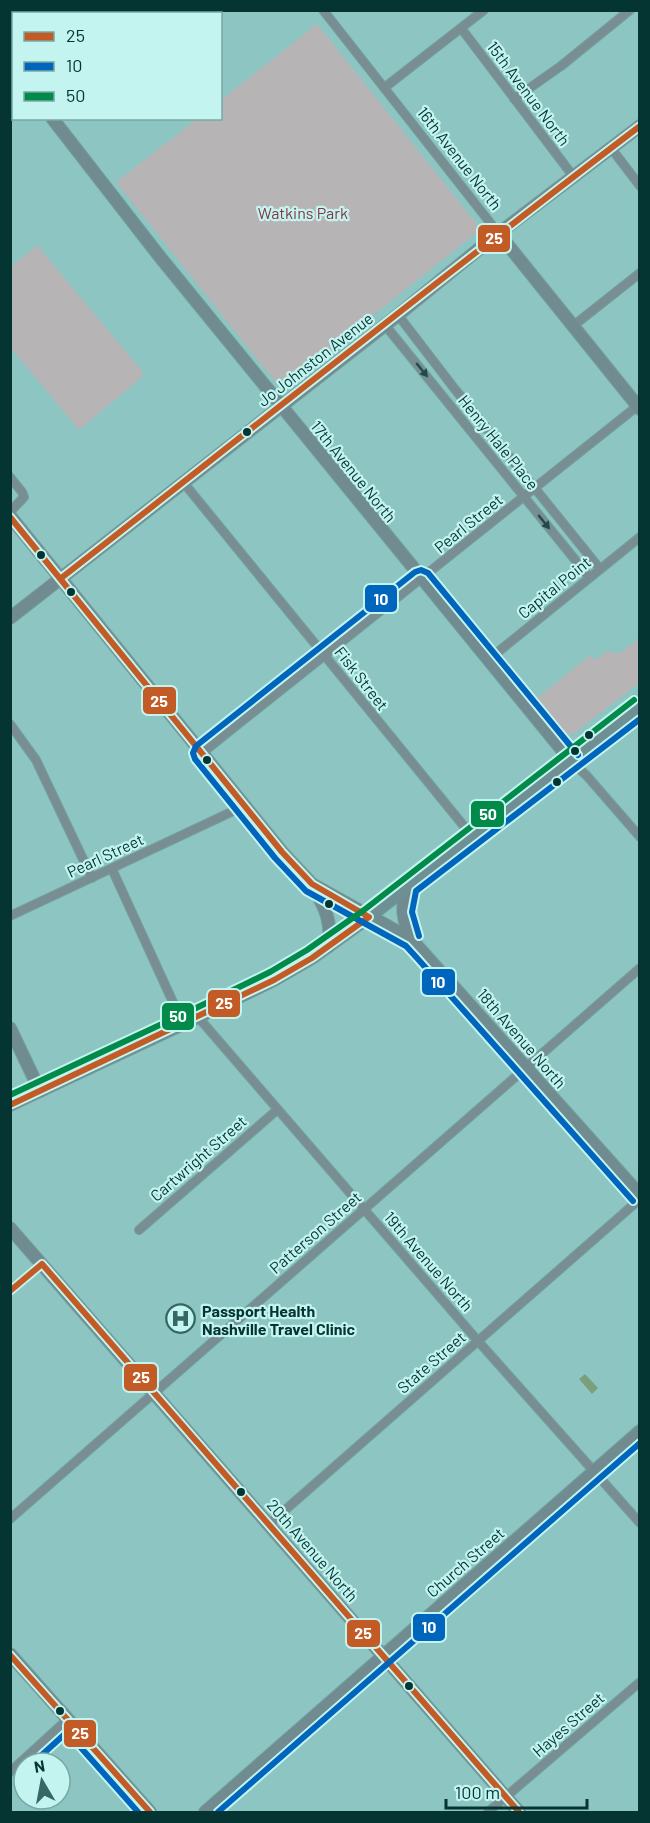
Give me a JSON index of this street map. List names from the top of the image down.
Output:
{
  "streets": {
    "main road": [
      "16th Avenue North",
      "Jo Johnston Avenue",
      "17th Avenue North",
      "18th Avenue North",
      "20th Avenue North",
      "Church Street"
    ],
    "street": [
      "15th Avenue North",
      "Henry Hale Place",
      "Pearl Street",
      "Capital Point",
      "Fisk Street",
      "Cartwright Street",
      "Patterson Street",
      "19th Avenue North",
      "State Street",
      "Hayes Street"
    ]
  },
  "crossings": [
    ["15th Avenue North", "Jo Johnston Avenue"],
    ["16th Avenue North", "Jo Johnston Avenue"],
    ["16th Avenue North", "Pearl Street"],
    ["Jo Johnston Avenue", "Henry Hale Place"],
    ["Jo Johnston Avenue", "17th Avenue North"],
    ["Jo Johnston Avenue", "Fisk Street"],
    ["Henry Hale Place", "Pearl Street"],
    ["Henry Hale Place", "Capital Point"],
    ["17th Avenue North", "Pearl Street"],
    ["17th Avenue North", "Capital Point"],
    ["Pearl Street", "Fisk Street"],
    ["18th Avenue North", "Patterson Street"],
    ["18th Avenue North", "State Street"],
    ["Cartwright Street", "19th Avenue North"],
    ["Patterson Street", "19th Avenue North"],
    ["Patterson Street", "20th Avenue North"],
    ["19th Avenue North", "State Street"],
    ["19th Avenue North", "Church Street"],
    ["State Street", "20th Avenue North"],
    ["20th Avenue North", "Church Street"],
    ["20th Avenue North", "Hayes Street"]
  ],
  "parks": ["Watkins Park"],
  "places": {
    "hospital": ["Passport Health Nashville Travel Clinic"]
  },
  "lines": ["transit line 25", "transit line 10", "transit line 50"],
  "legend": ["25", "10", "50"],
  "scale_bar": "100 m",
  "north": "top"
}
